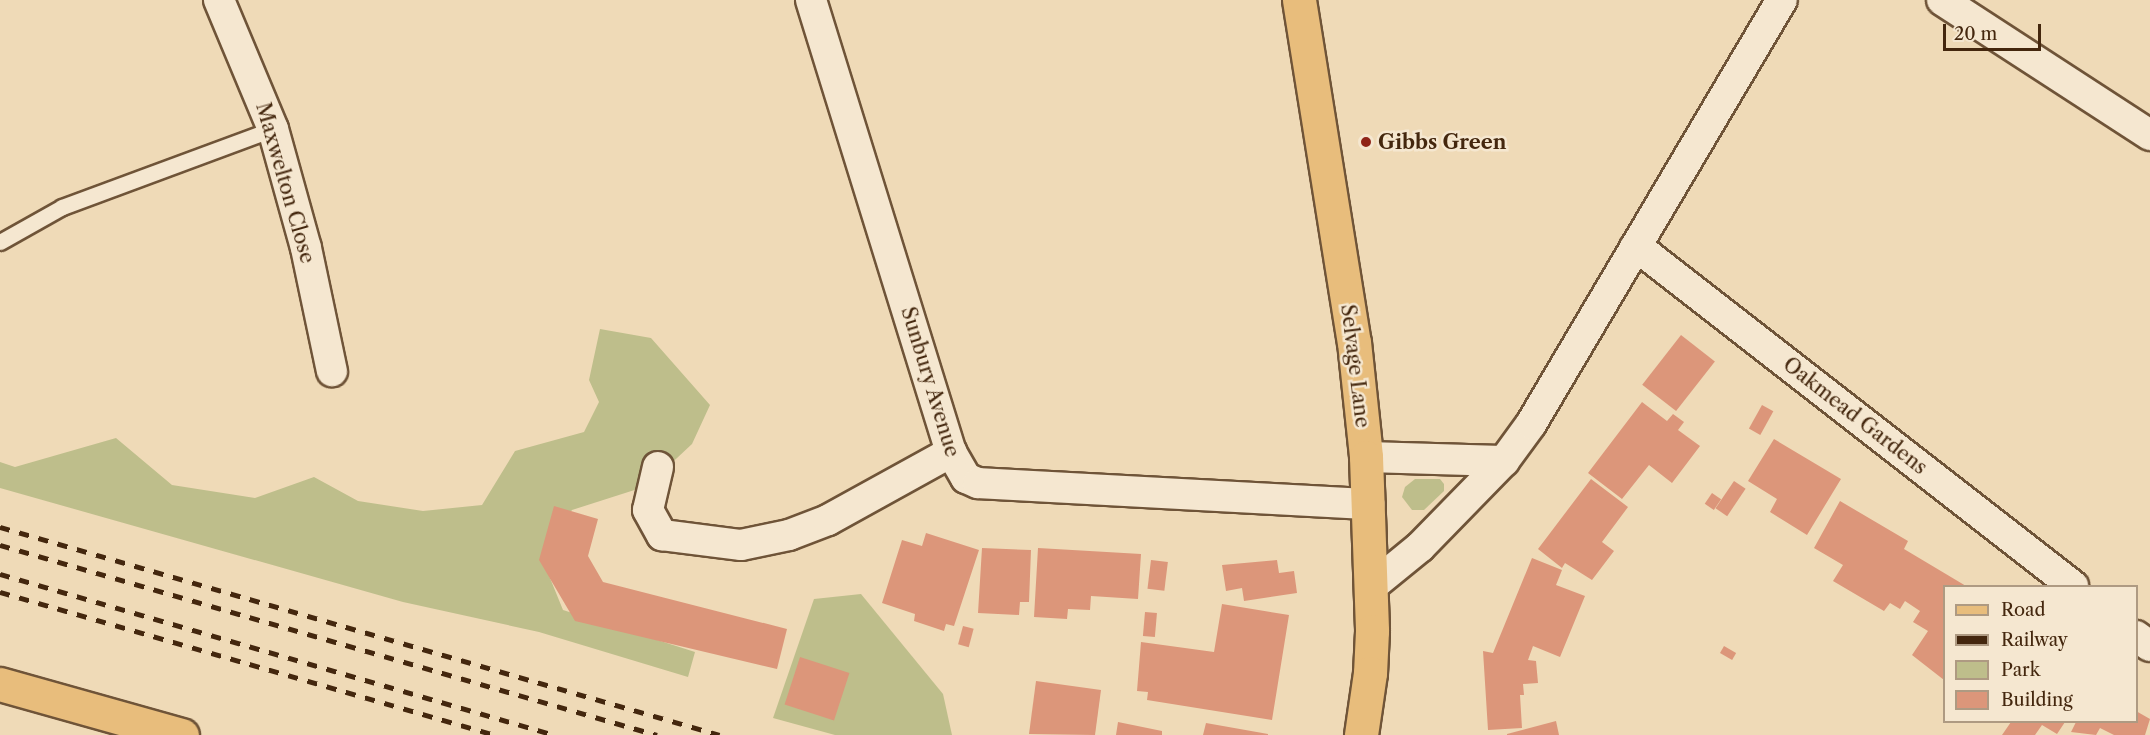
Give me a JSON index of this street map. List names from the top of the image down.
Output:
{
  "streets": {
    "main road": ["Selvage Lane"],
    "street": ["Maxwelton Close", "Sunbury Avenue", "Oakmead Gardens"]
  },
  "crossings": [
    ["Selvage Lane", "Sunbury Avenue"]
  ],
  "places": ["Gibbs Green"],
  "legend": [
    "Road",
    "Railway",
    "Park",
    "Building"
  ],
  "scale_bar": "20 m"
}
